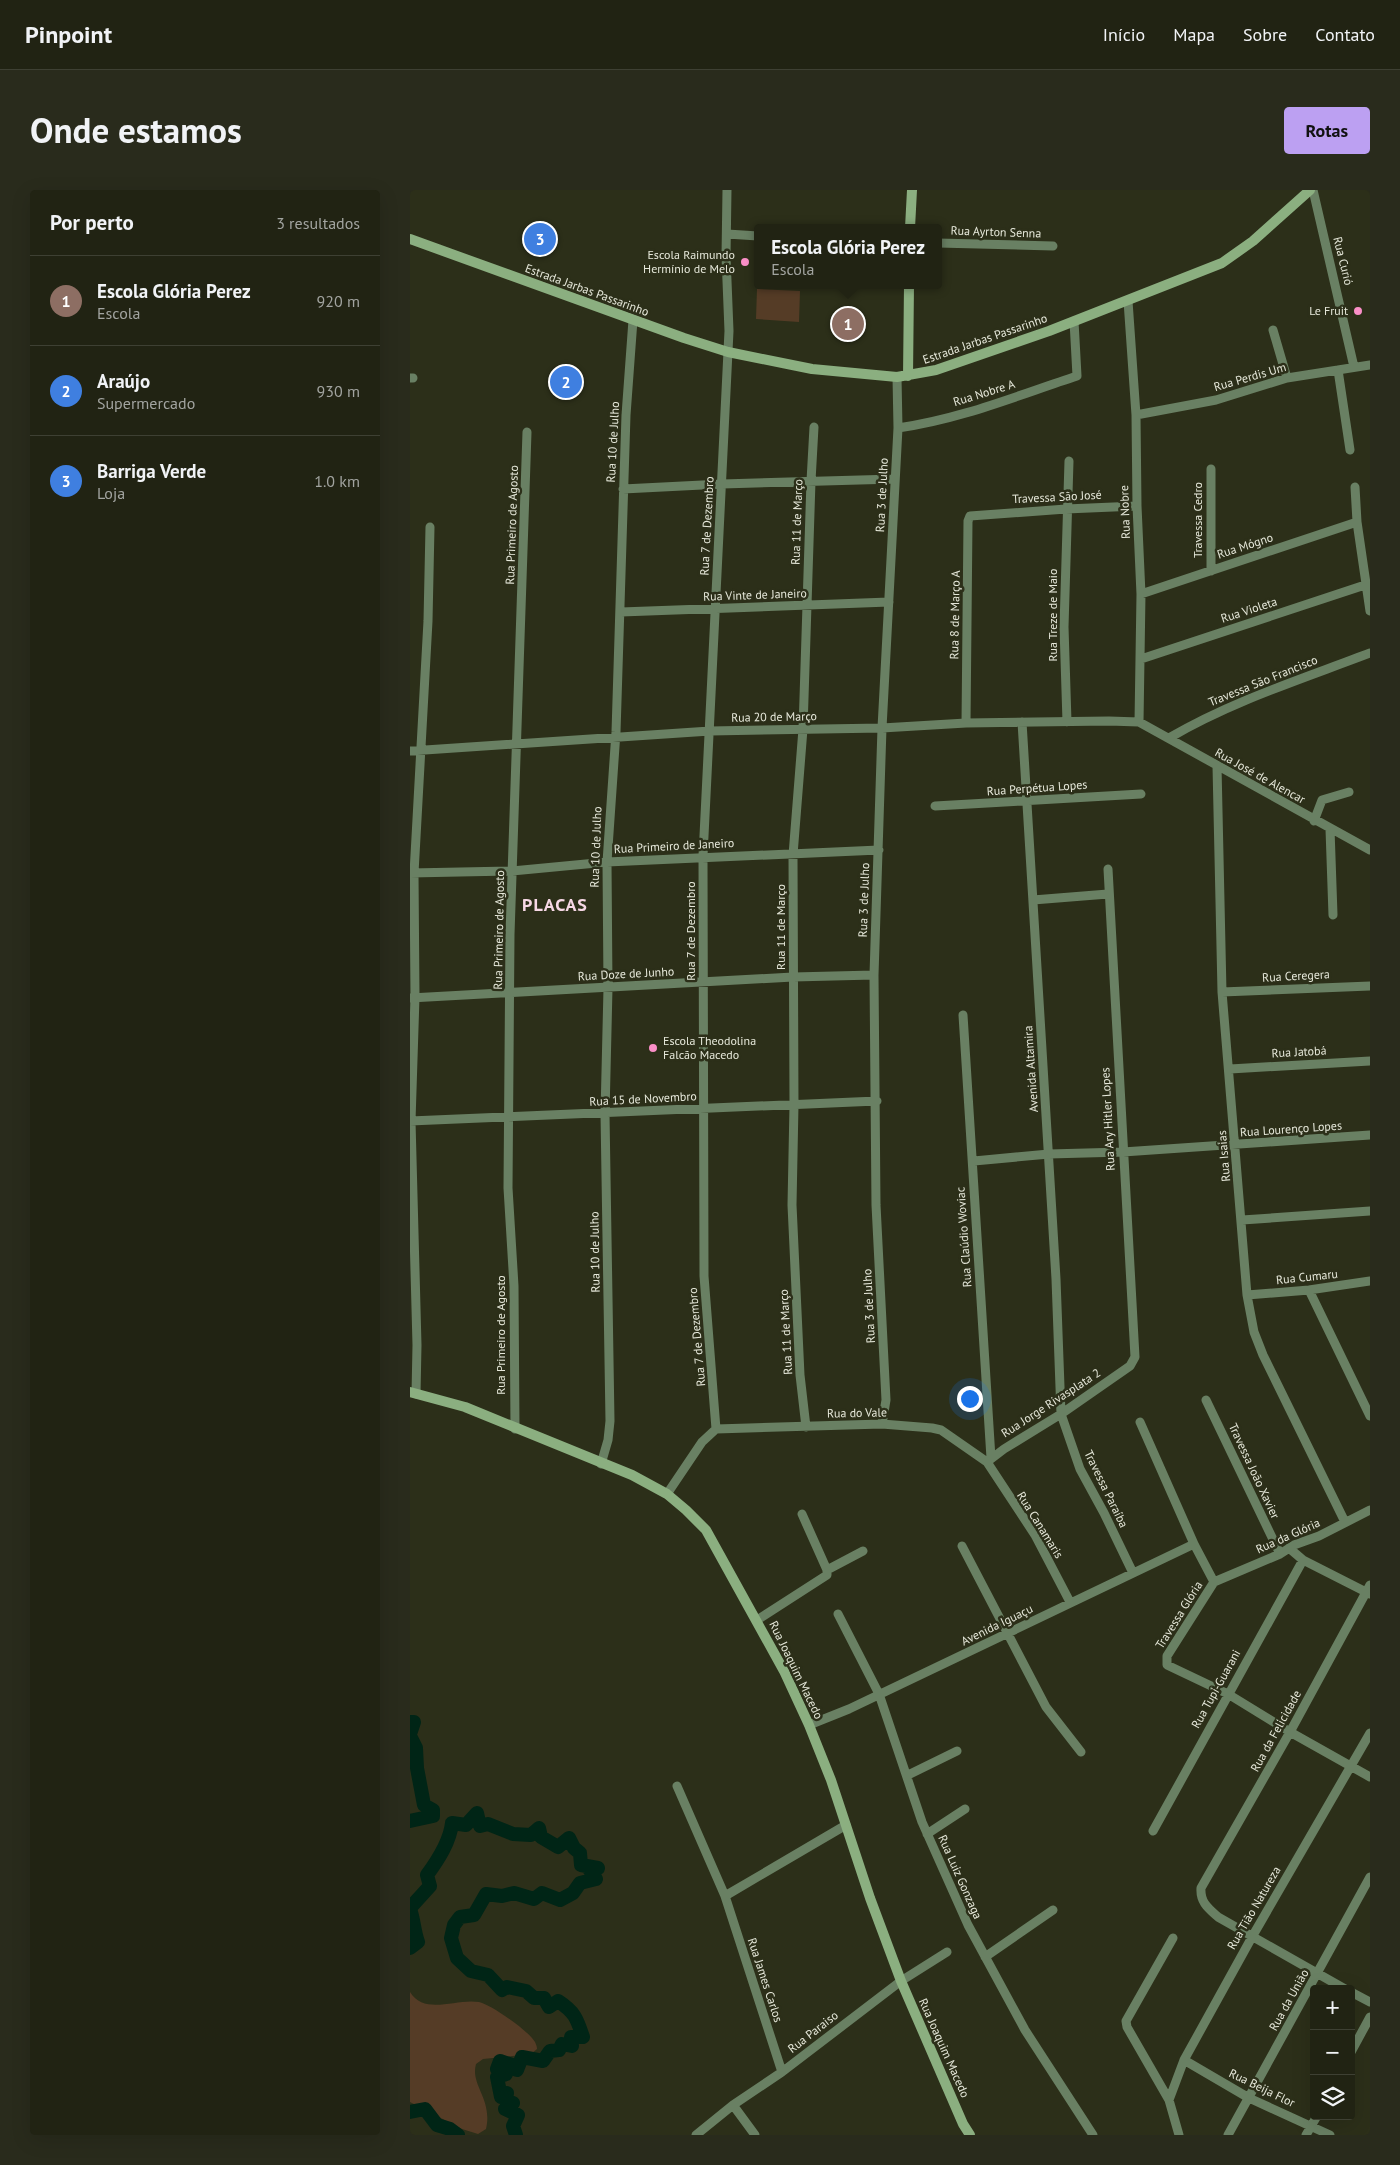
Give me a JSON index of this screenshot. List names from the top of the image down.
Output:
{
  "streets": {
    "street": [
      "Rua Ayrton Senna",
      "Rua Curió",
      "Estrada Jarbas Passarinho",
      "Rua Perdis Um",
      "Rua Nobre A",
      "Rua 10 de Julho",
      "Rua 3 de Julho",
      "Travessa São José",
      "Rua Nobre",
      "Travessa Cedro",
      "Rua 11 de Março",
      "Rua Primeiro de Agosto",
      "Rua 7 de Dezembro",
      "Rua Mógno",
      "Rua Vinte de Janeiro",
      "Rua Violeta",
      "Rua 8 de Março A",
      "Rua Treze de Maio",
      "Travessa São Francisco",
      "Rua 20 de Março",
      "Rua José de Alencar",
      "Rua Perpétua Lopes",
      "Rua Primeiro de Janeiro",
      "Rua Doze de Junho",
      "Rua Ceregera",
      "Rua Jatobá",
      "Avenida Altamira",
      "Rua 15 de Novembro",
      "Rua Ary Hitler Lopes",
      "Rua Lourenço Lopes",
      "Rua Isaias",
      "Rua Claúdio Woviac",
      "Rua Cumaru",
      "Rua Jorge Rivasplata 2",
      "Rua do Vale",
      "Travessa João Xavier",
      "Travessa Paraíba",
      "Rua Canamaris",
      "Rua da Glória",
      "Travessa Glória",
      "Avenida Iguaçu",
      "Rua Joaquim Macedo",
      "Rua Tupi-Guarani",
      "Rua da Felicidade",
      "Rua Luiz Gonzaga",
      "Rua Tião Natureza",
      "Rua James Carlos",
      "Rua da União",
      "Rua Paraiso",
      "Rua Beija Flor"
    ]
  },
  "crossings": [
    ["Rua Curió", "Estrada Jarbas Passarinho"],
    ["Rua Curió", "Rua Perdis Um"],
    ["Estrada Jarbas Passarinho", "Rua Nobre A"],
    ["Estrada Jarbas Passarinho", "Rua 10 de Julho"],
    ["Estrada Jarbas Passarinho", "Rua 3 de Julho"],
    ["Estrada Jarbas Passarinho", "Rua Nobre"],
    ["Estrada Jarbas Passarinho", "Rua 7 de Dezembro"],
    ["Rua Perdis Um", "Rua Nobre"],
    ["Rua Nobre A", "Rua 3 de Julho"],
    ["Rua 10 de Julho", "Rua Vinte de Janeiro"],
    ["Rua 10 de Julho", "Rua 20 de Março"],
    ["Rua 10 de Julho", "Rua Primeiro de Janeiro"],
    ["Rua 10 de Julho", "Rua Doze de Junho"],
    ["Rua 10 de Julho", "Rua 15 de Novembro"],
    ["Rua 10 de Julho", "Rua Joaquim Macedo"],
    ["Rua 3 de Julho", "Rua Vinte de Janeiro"],
    ["Rua 3 de Julho", "Rua 20 de Março"],
    ["Rua 3 de Julho", "Rua Primeiro de Janeiro"],
    ["Rua 3 de Julho", "Rua Doze de Junho"],
    ["Rua 3 de Julho", "Rua 15 de Novembro"],
    ["Rua 3 de Julho", "Rua do Vale"],
    ["Travessa São José", "Rua Nobre"],
    ["Travessa São José", "Rua 8 de Março A"],
    ["Travessa São José", "Rua Treze de Maio"],
    ["Rua Nobre", "Rua Mógno"],
    ["Rua Nobre", "Rua Violeta"],
    ["Rua Nobre", "Rua 20 de Março"],
    ["Rua Nobre", "Rua José de Alencar"],
    ["Travessa Cedro", "Rua Mógno"],
    ["Rua 11 de Março", "Rua Vinte de Janeiro"],
    ["Rua 11 de Março", "Rua 20 de Março"],
    ["Rua 11 de Março", "Rua Primeiro de Janeiro"],
    ["Rua 11 de Março", "Rua Doze de Junho"],
    ["Rua 11 de Março", "Rua 15 de Novembro"],
    ["Rua 11 de Março", "Rua do Vale"],
    ["Rua Primeiro de Agosto", "Rua 20 de Março"],
    ["Rua Primeiro de Agosto", "Rua Primeiro de Janeiro"],
    ["Rua Primeiro de Agosto", "Rua Doze de Junho"],
    ["Rua Primeiro de Agosto", "Rua 15 de Novembro"],
    ["Rua Primeiro de Agosto", "Rua Joaquim Macedo"],
    ["Rua 7 de Dezembro", "Rua Vinte de Janeiro"],
    ["Rua 7 de Dezembro", "Rua 20 de Março"],
    ["Rua 7 de Dezembro", "Rua Primeiro de Janeiro"],
    ["Rua 7 de Dezembro", "Rua Doze de Junho"],
    ["Rua 7 de Dezembro", "Rua 15 de Novembro"],
    ["Rua 7 de Dezembro", "Rua do Vale"],
    ["Rua 8 de Março A", "Rua 20 de Março"],
    ["Rua Treze de Maio", "Rua 20 de Março"],
    ["Travessa São Francisco", "Rua José de Alencar"],
    ["Rua 20 de Março", "Rua José de Alencar"],
    ["Rua 20 de Março", "Avenida Altamira"],
    ["Rua José de Alencar", "Rua Isaias"],
    ["Rua Perpétua Lopes", "Avenida Altamira"],
    ["Rua Ceregera", "Rua Isaias"],
    ["Rua Jatobá", "Rua Isaias"],
    ["Avenida Altamira", "Rua Lourenço Lopes"],
    ["Avenida Altamira", "Rua Jorge Rivasplata 2"],
    ["Avenida Altamira", "Travessa Paraíba"],
    ["Rua Ary Hitler Lopes", "Rua Lourenço Lopes"],
    ["Rua Ary Hitler Lopes", "Rua Jorge Rivasplata 2"],
    ["Rua Lourenço Lopes", "Rua Isaias"],
    ["Rua Lourenço Lopes", "Rua Claúdio Woviac"],
    ["Rua Isaias", "Rua Cumaru"],
    ["Rua Isaias", "Rua da Glória"],
    ["Rua Claúdio Woviac", "Rua Jorge Rivasplata 2"],
    ["Rua Claúdio Woviac", "Rua do Vale"],
    ["Rua Claúdio Woviac", "Rua Canamaris"],
    ["Rua Jorge Rivasplata 2", "Rua do Vale"],
    ["Rua Jorge Rivasplata 2", "Travessa Paraíba"],
    ["Rua Jorge Rivasplata 2", "Rua Canamaris"],
    ["Rua do Vale", "Rua Canamaris"],
    ["Travessa João Xavier", "Rua da Glória"],
    ["Travessa Paraíba", "Avenida Iguaçu"],
    ["Rua Canamaris", "Avenida Iguaçu"],
    ["Rua da Glória", "Travessa Glória"],
    ["Travessa Glória", "Rua Tupi-Guarani"],
    ["Avenida Iguaçu", "Rua Joaquim Macedo"],
    ["Avenida Iguaçu", "Rua Luiz Gonzaga"],
    ["Rua Joaquim Macedo", "Rua Paraiso"],
    ["Rua da Felicidade", "Rua Tião Natureza"],
    ["Rua Tião Natureza", "Rua Beija Flor"],
    ["Rua James Carlos", "Rua Paraiso"],
    ["Rua da União", "Rua Beija Flor"]
  ],
  "districts": ["PLACAS"],
  "places": ["Escola Raimundo Hermínio de Melo", "Le Fruit", "Escola Theodolina Falcão Macedo"],
  "page": {
    "header": "Pinpoint",
    "nav": [
      "Início",
      "Mapa",
      "Sobre",
      "Contato"
    ],
    "title": "Onde estamos",
    "buttons": "Rotas",
    "heading": ["Por perto", "3 resultados"],
    "pins": ["3", "1", "2"],
    "popup": ["Escola Glória Perez", "Escola"],
    "list": [
      {
        "mark": "1",
        "name": "Escola Glória Perez",
        "note": "Escola",
        "value": "920 m"
      },
      {
        "mark": "2",
        "name": "Araújo",
        "note": "Supermercado",
        "value": "930 m"
      },
      {
        "mark": "3",
        "name": "Barriga Verde",
        "note": "Loja",
        "value": "1.0 km"
      }
    ],
    "map_buttons": ["+", "−"]
  }
}
